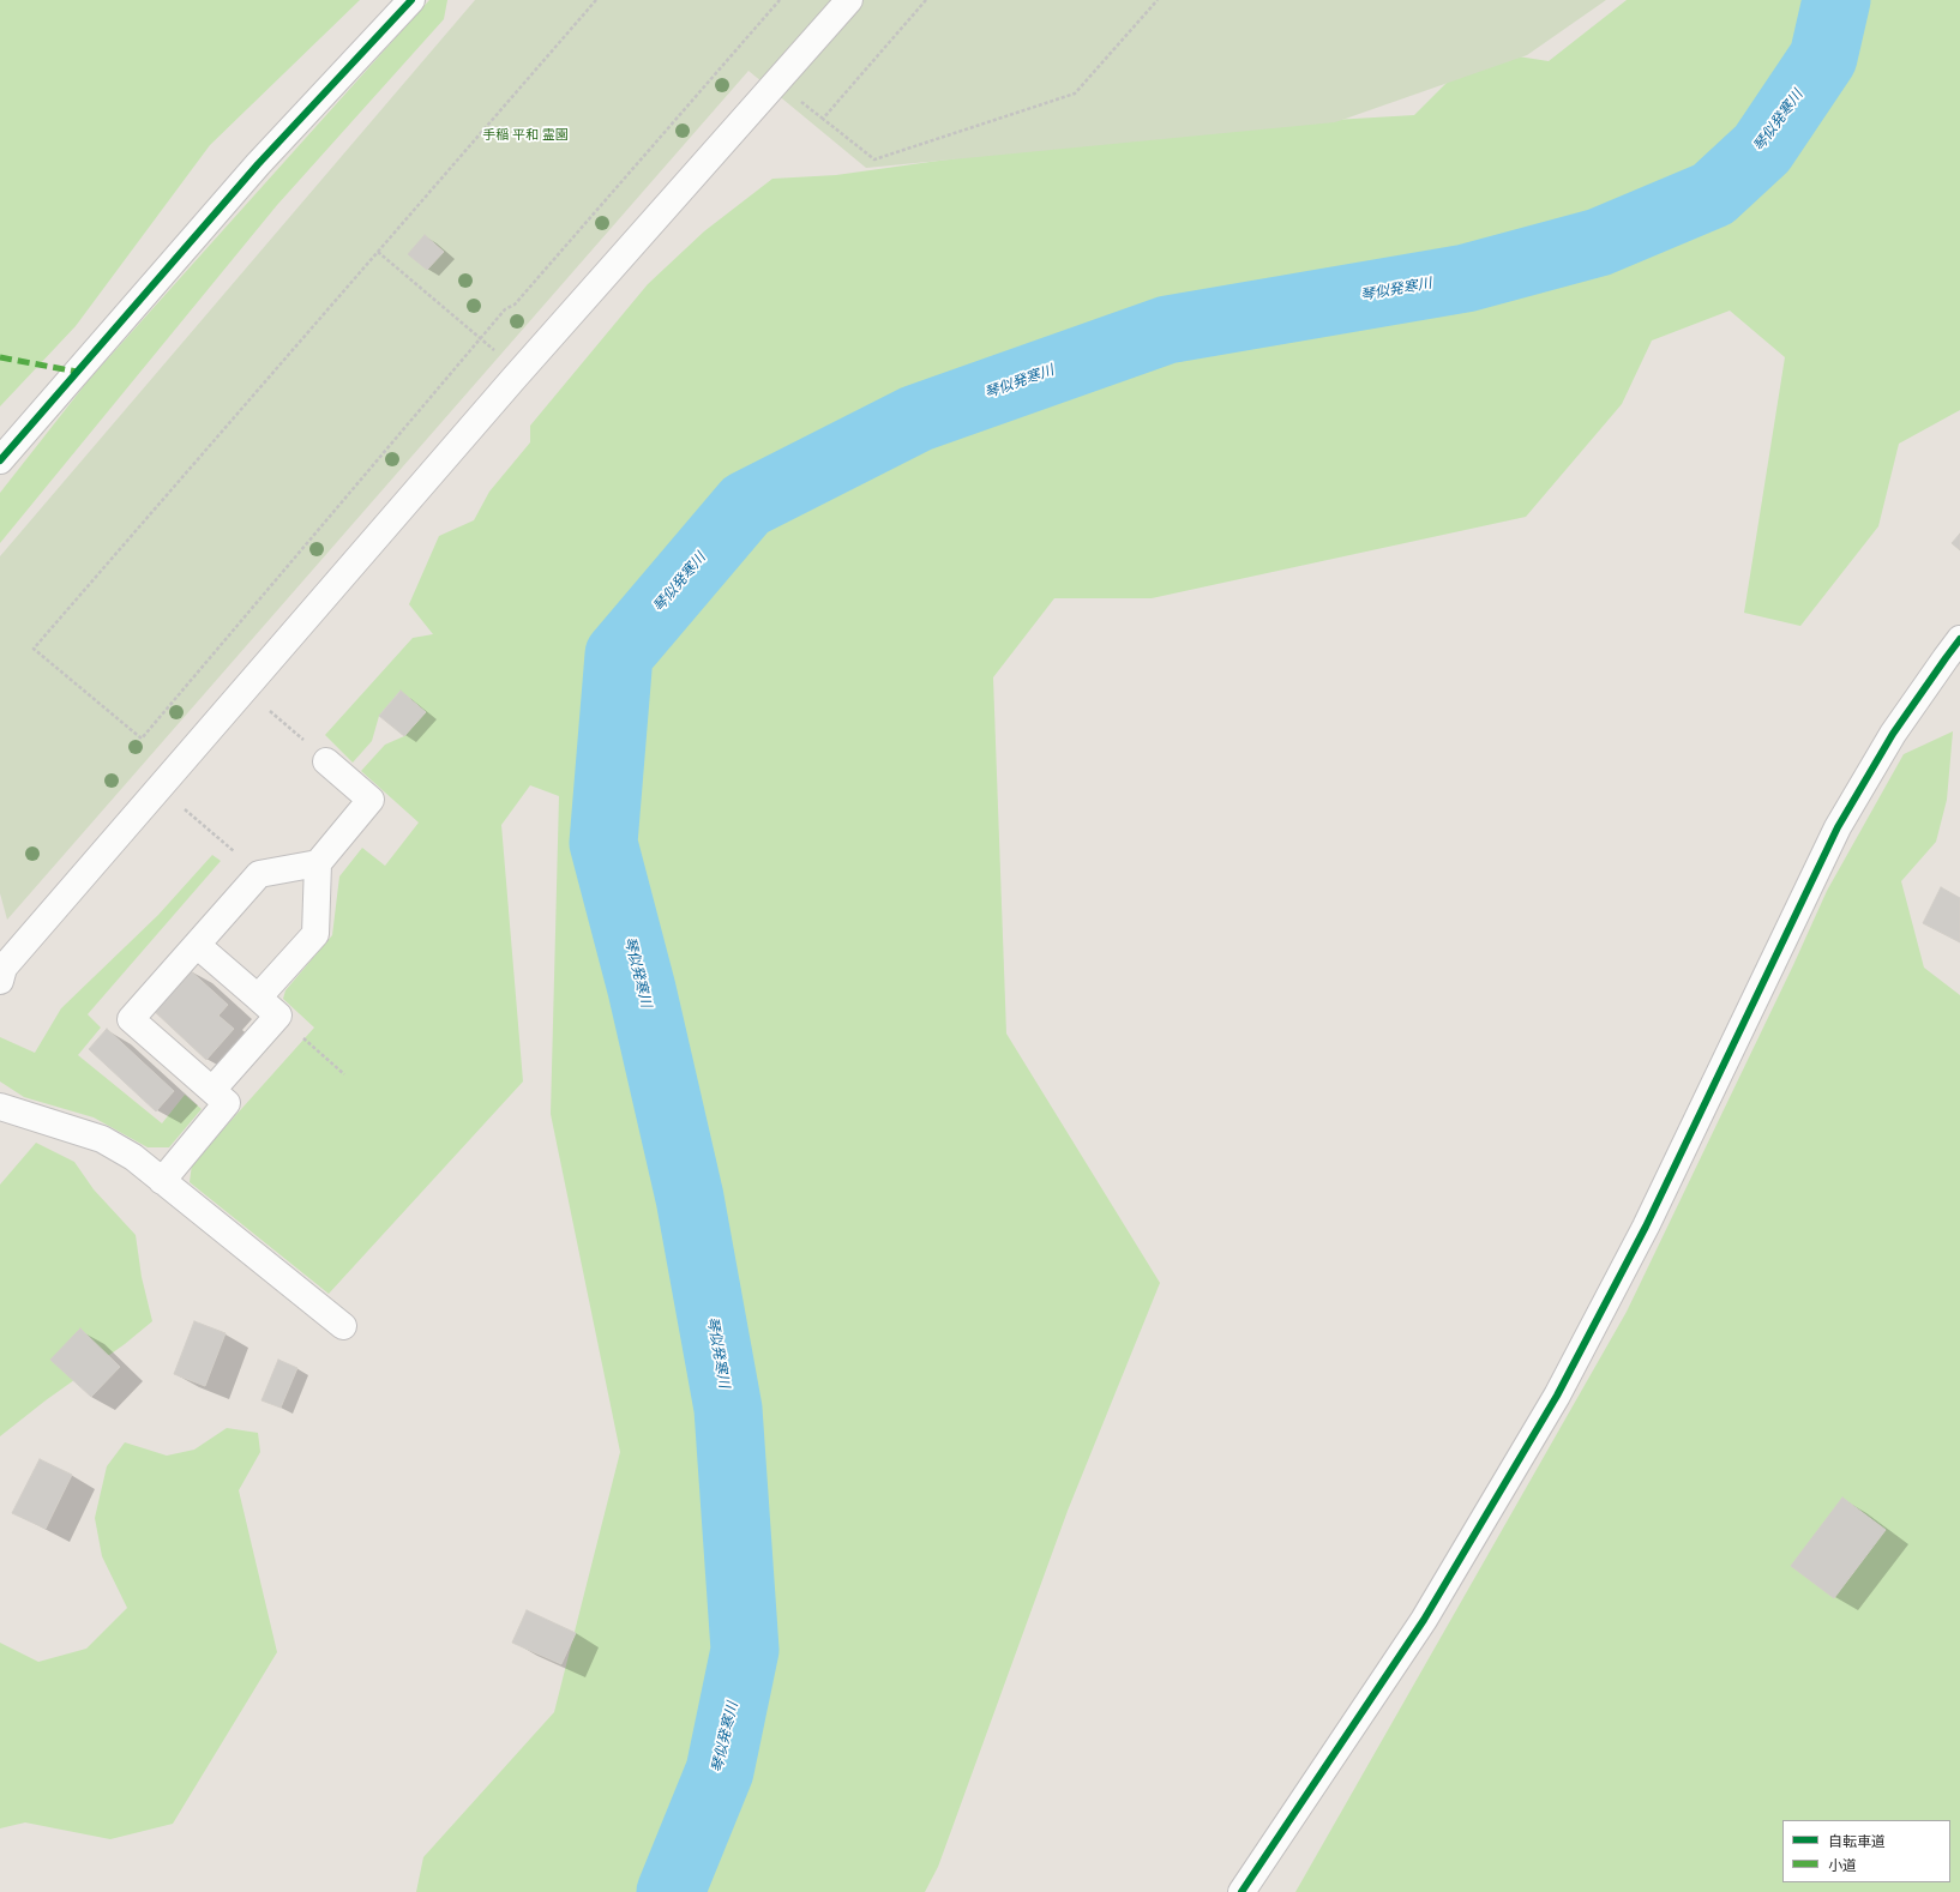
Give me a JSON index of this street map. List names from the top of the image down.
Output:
{
  "water": ["琴似発寒川"],
  "parks": ["手稲 平和 霊園"],
  "legend": ["自転車道", "小道"]
}
